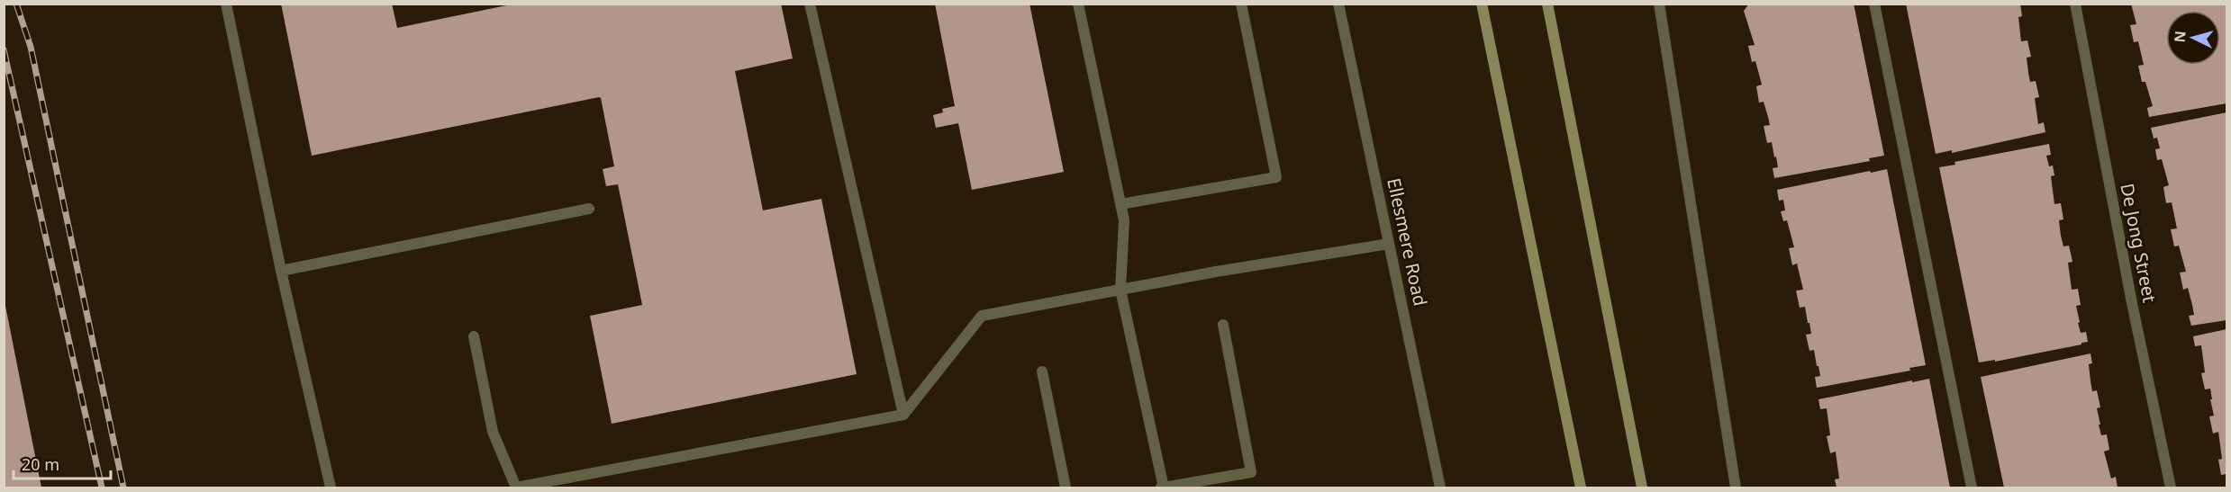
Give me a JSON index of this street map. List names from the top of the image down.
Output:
{
  "streets": {
    "street": ["Ellesmere Road", "De Jong Street"]
  },
  "scale_bar": "20 m",
  "north": "left"
}
